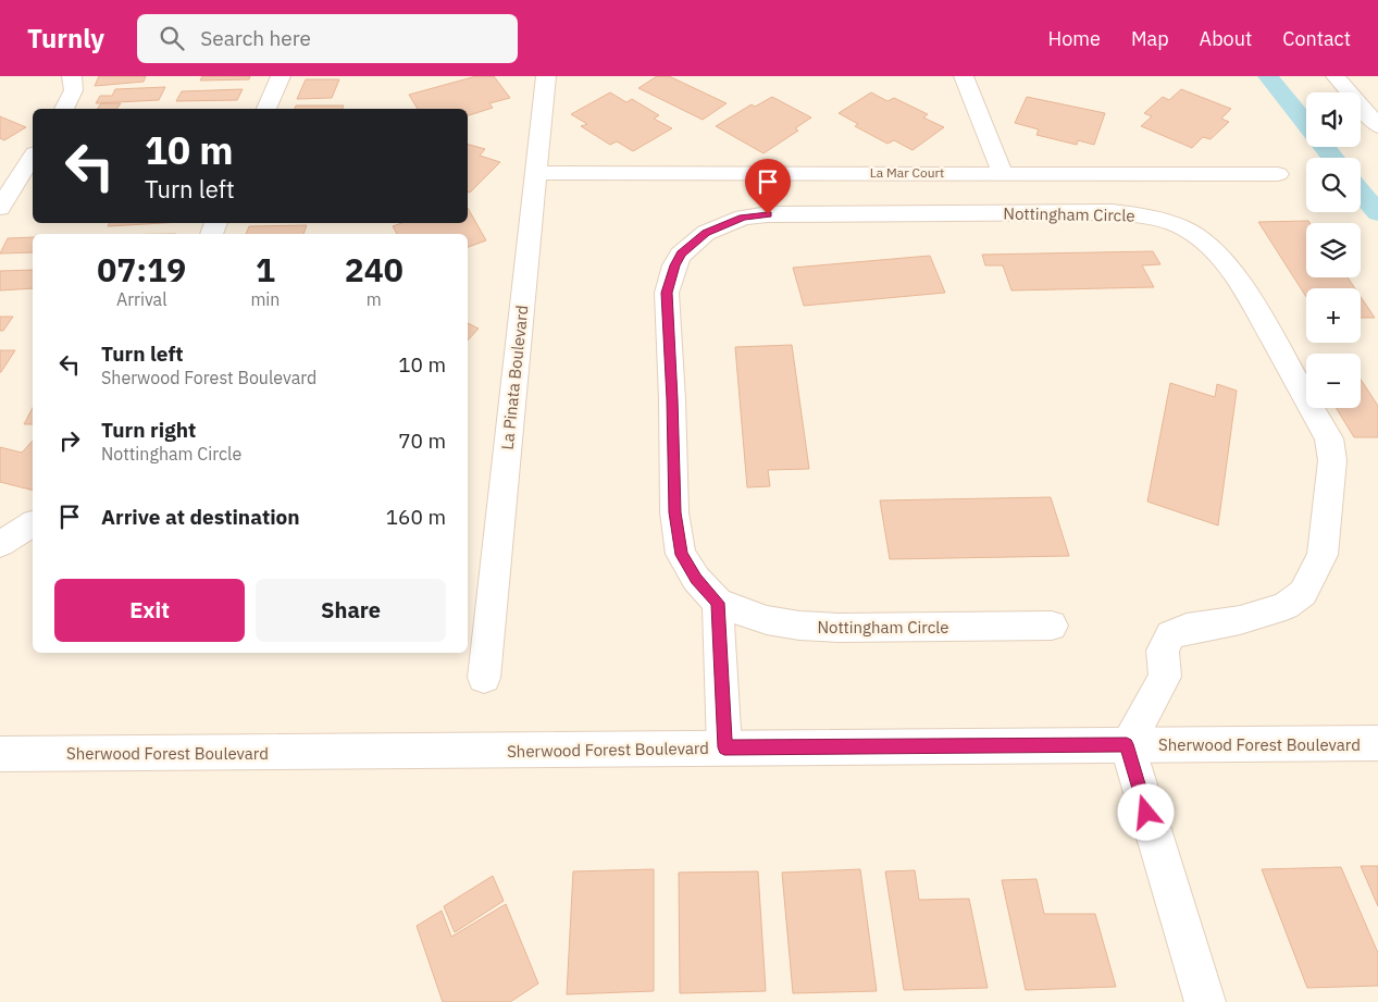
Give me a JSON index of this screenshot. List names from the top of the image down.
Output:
{
  "streets": {
    "street": [
      "La Mar Court",
      "Nottingham Circle",
      "La Pinata Boulevard",
      "Sherwood Forest Boulevard"
    ]
  },
  "crossings": [
    ["La Mar Court", "La Pinata Boulevard"],
    ["Nottingham Circle", "Sherwood Forest Boulevard"]
  ],
  "page": {
    "header": "Turnly",
    "search": "Search here",
    "nav": [
      "Home",
      "Map",
      "About",
      "Contact"
    ],
    "map_buttons": ["+", "−"],
    "turn": ["10 m", "Turn left"],
    "eta": [
      "07:19",
      "Arrival",
      "1",
      "min",
      "240",
      "m"
    ],
    "list": [
      {
        "name": "Turn left",
        "note": "Sherwood Forest Boulevard",
        "value": "10 m"
      },
      {
        "name": "Turn right",
        "note": "Nottingham Circle",
        "value": "70 m"
      },
      {
        "name": "Arrive at destination",
        "value": "160 m"
      }
    ],
    "buttons": ["Exit", "Share"]
  }
}
